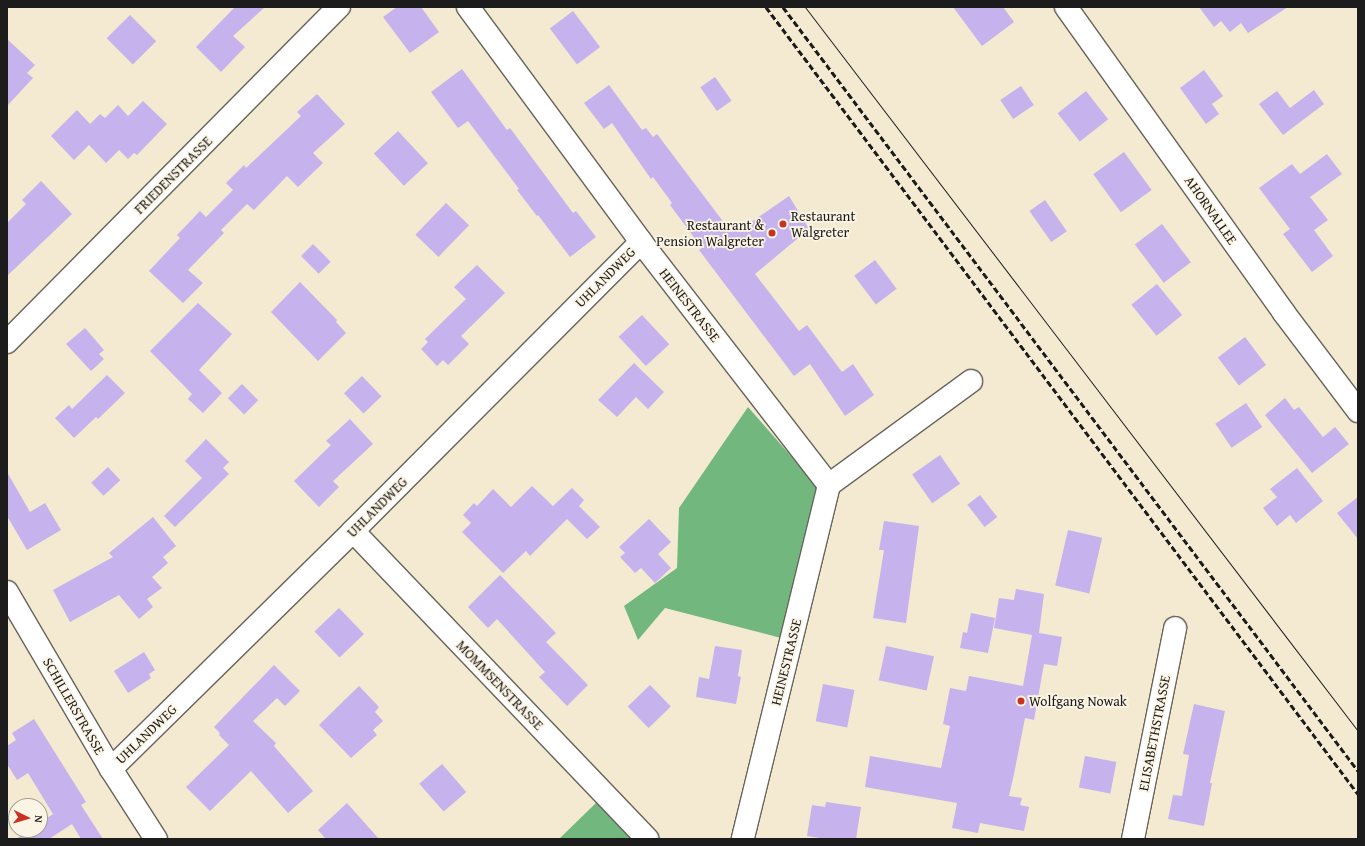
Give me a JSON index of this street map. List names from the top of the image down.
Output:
{
  "streets": {
    "street": [
      "FRIEDENSTRASSE",
      "AHORNALLEE",
      "UHLANDWEG",
      "HEINESTRASSE",
      "MOMMSENSTRASSE",
      "SCHILLERSTRASSE",
      "ELISABETHSTRASSE"
    ]
  },
  "crossings": [
    ["UHLANDWEG", "HEINESTRASSE"],
    ["UHLANDWEG", "MOMMSENSTRASSE"],
    ["UHLANDWEG", "SCHILLERSTRASSE"]
  ],
  "places": ["Restaurant Walgreter", "Restaurant & Pension Walgreter", "Wolfgang Nowak"],
  "north": "right"
}
